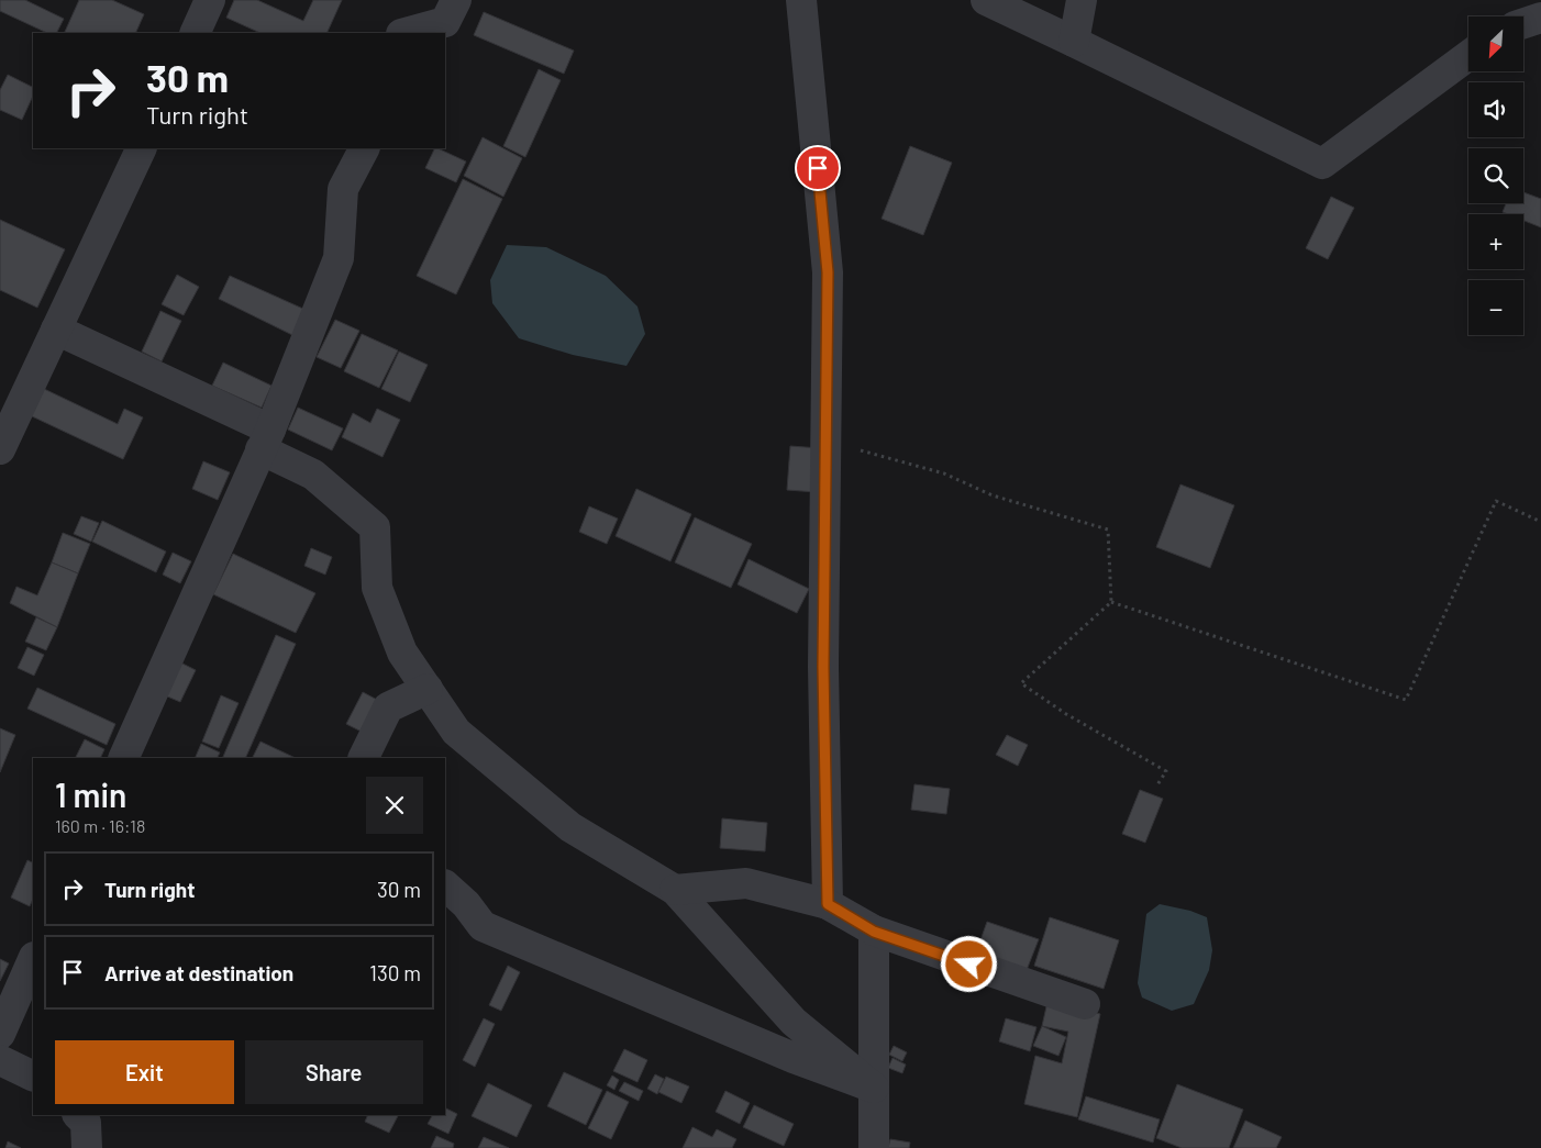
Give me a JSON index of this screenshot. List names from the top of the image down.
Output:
{
  "north": "bottom left",
  "page": {
    "map_buttons": ["+", "−"],
    "turn": ["30 m", "Turn right"],
    "heading": ["1 min", "160 m · 16:18"],
    "list": [
      {
        "name": "Turn right",
        "value": "30 m"
      },
      {
        "name": "Arrive at destination",
        "value": "130 m"
      }
    ],
    "buttons": ["Exit", "Share"]
  }
}
